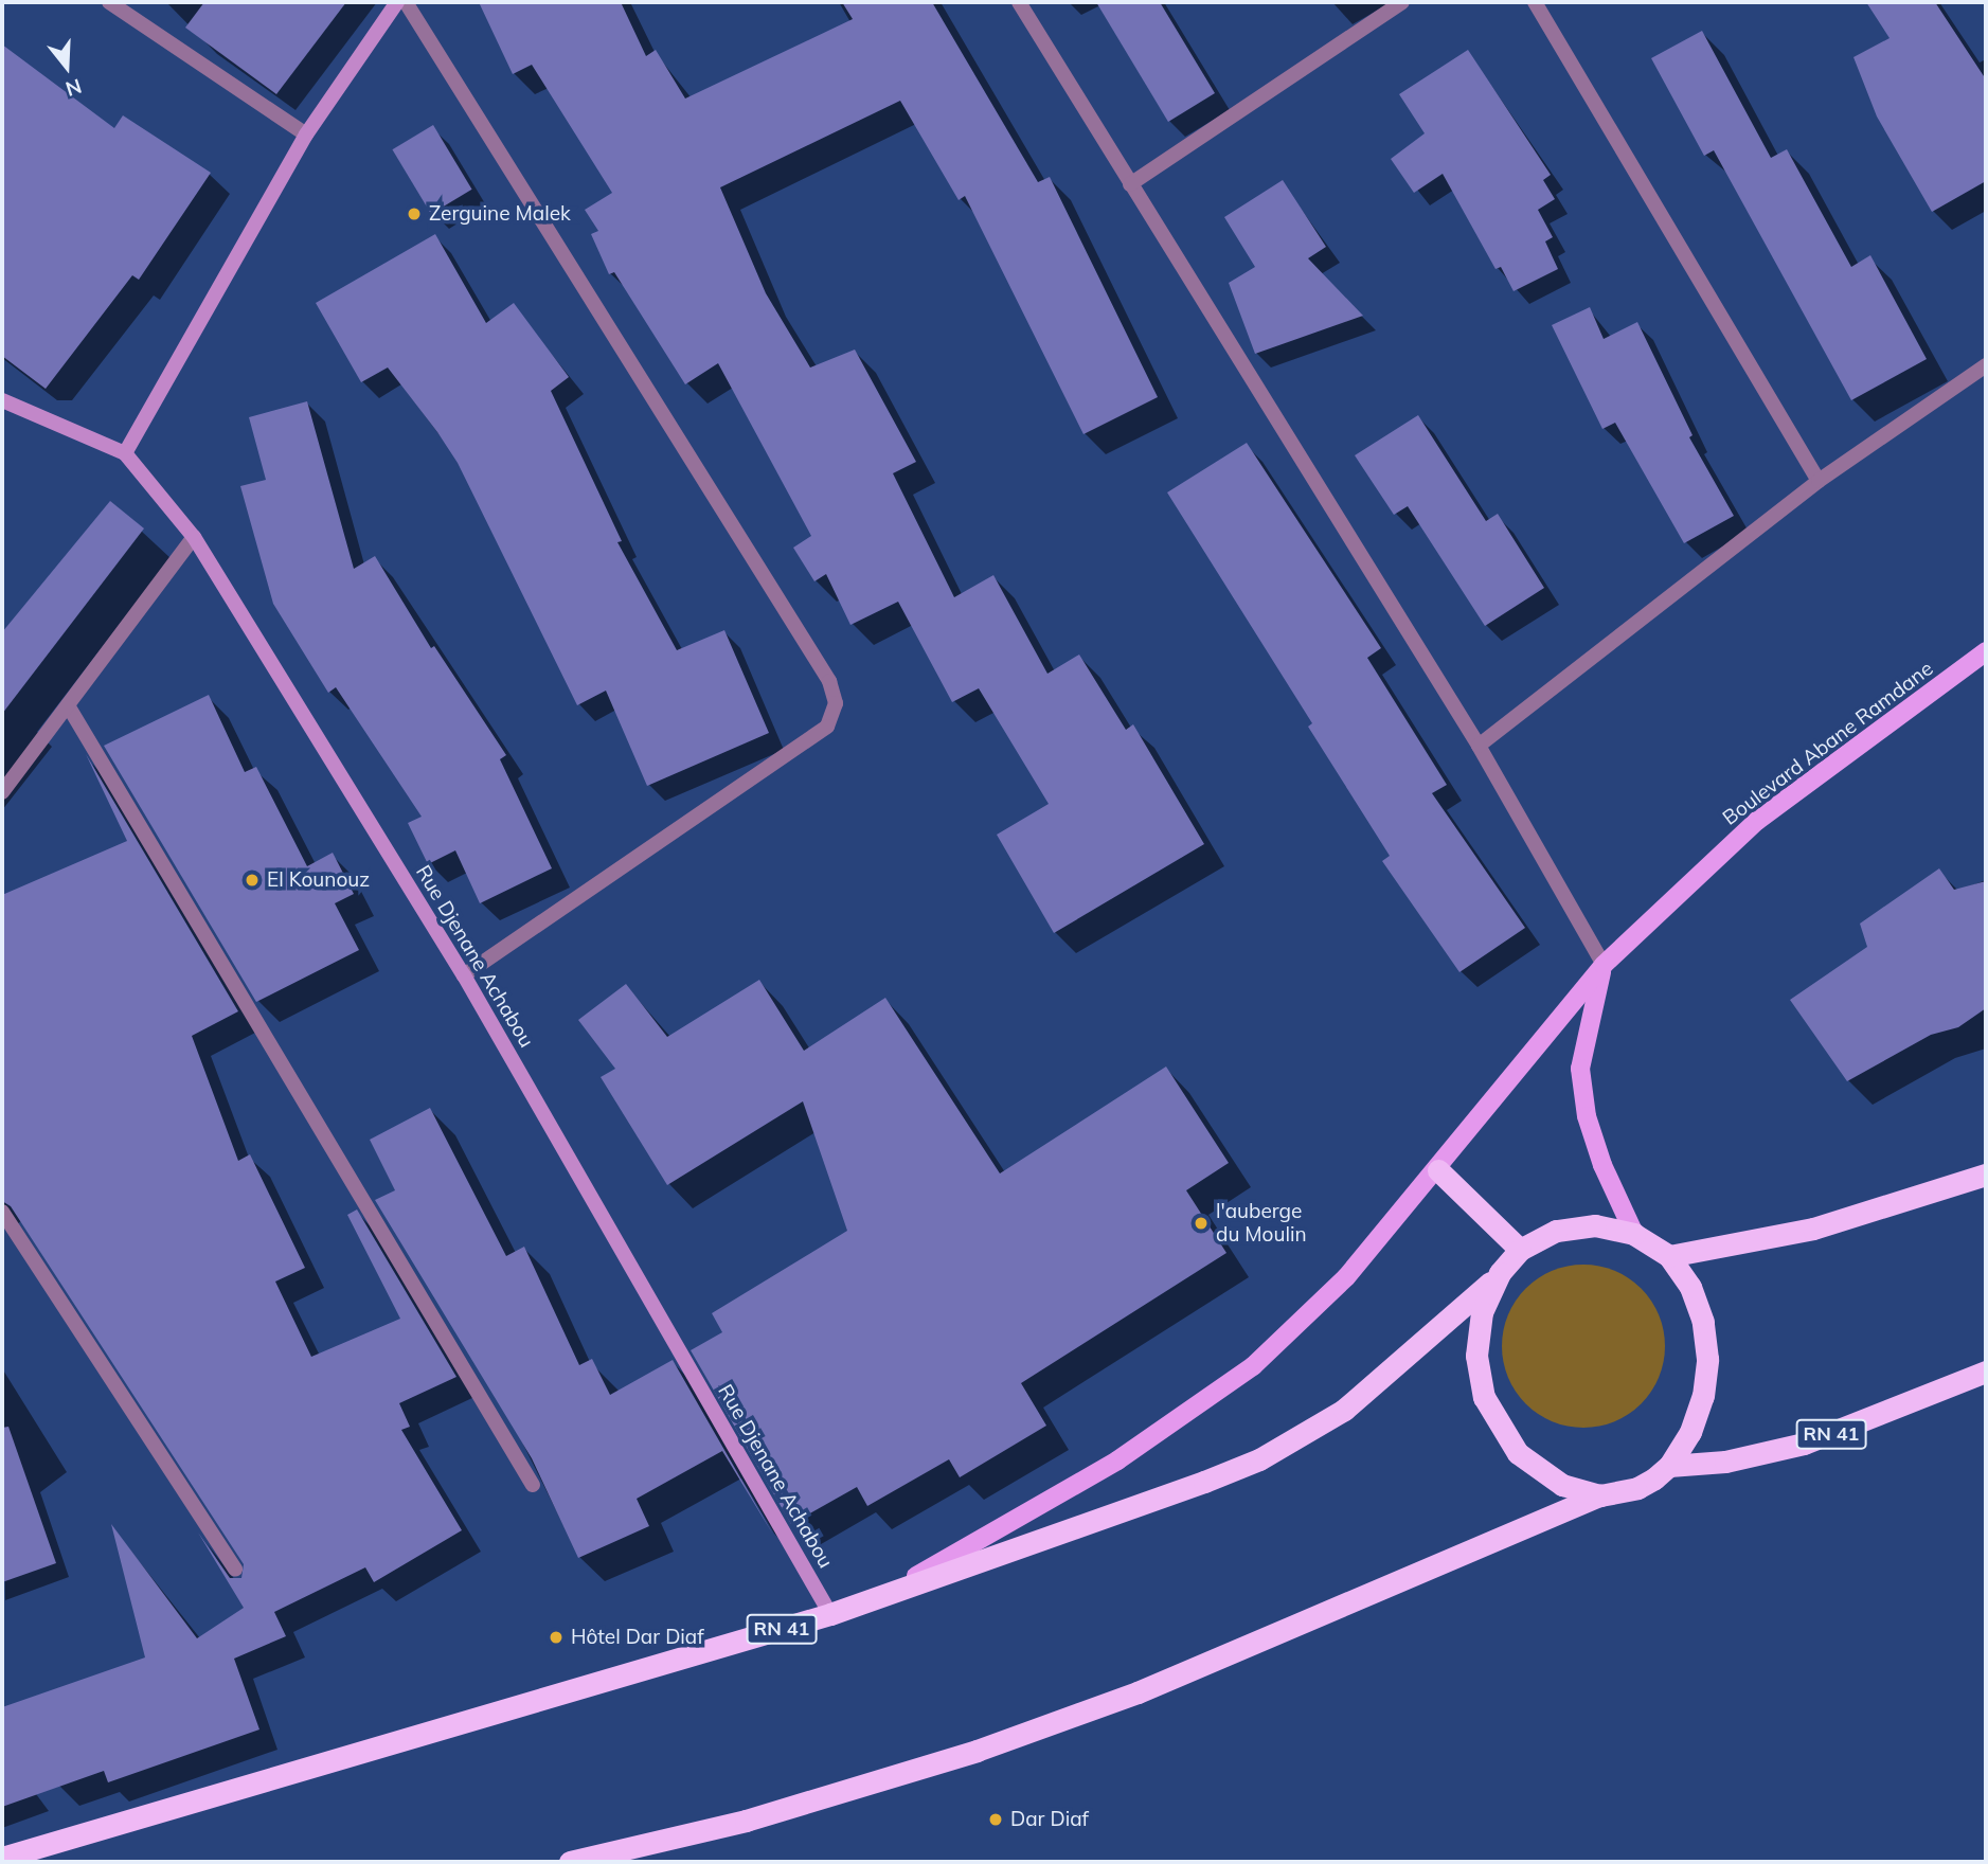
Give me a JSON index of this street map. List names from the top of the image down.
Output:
{
  "streets": {
    "highway": ["RN 41"],
    "main road": ["Boulevard Abane Ramdane", "Rue Djenane Achabou"]
  },
  "crossings": [
    ["Boulevard Abane Ramdane", "RN 41"],
    ["Rue Djenane Achabou", "RN 41"]
  ],
  "places": [
    "Zerguine Malek",
    "El Kounouz",
    "l'auberge du Moulin",
    "Hôtel Dar Diaf",
    "Dar Diaf"
  ],
  "north": "bottom"
}
